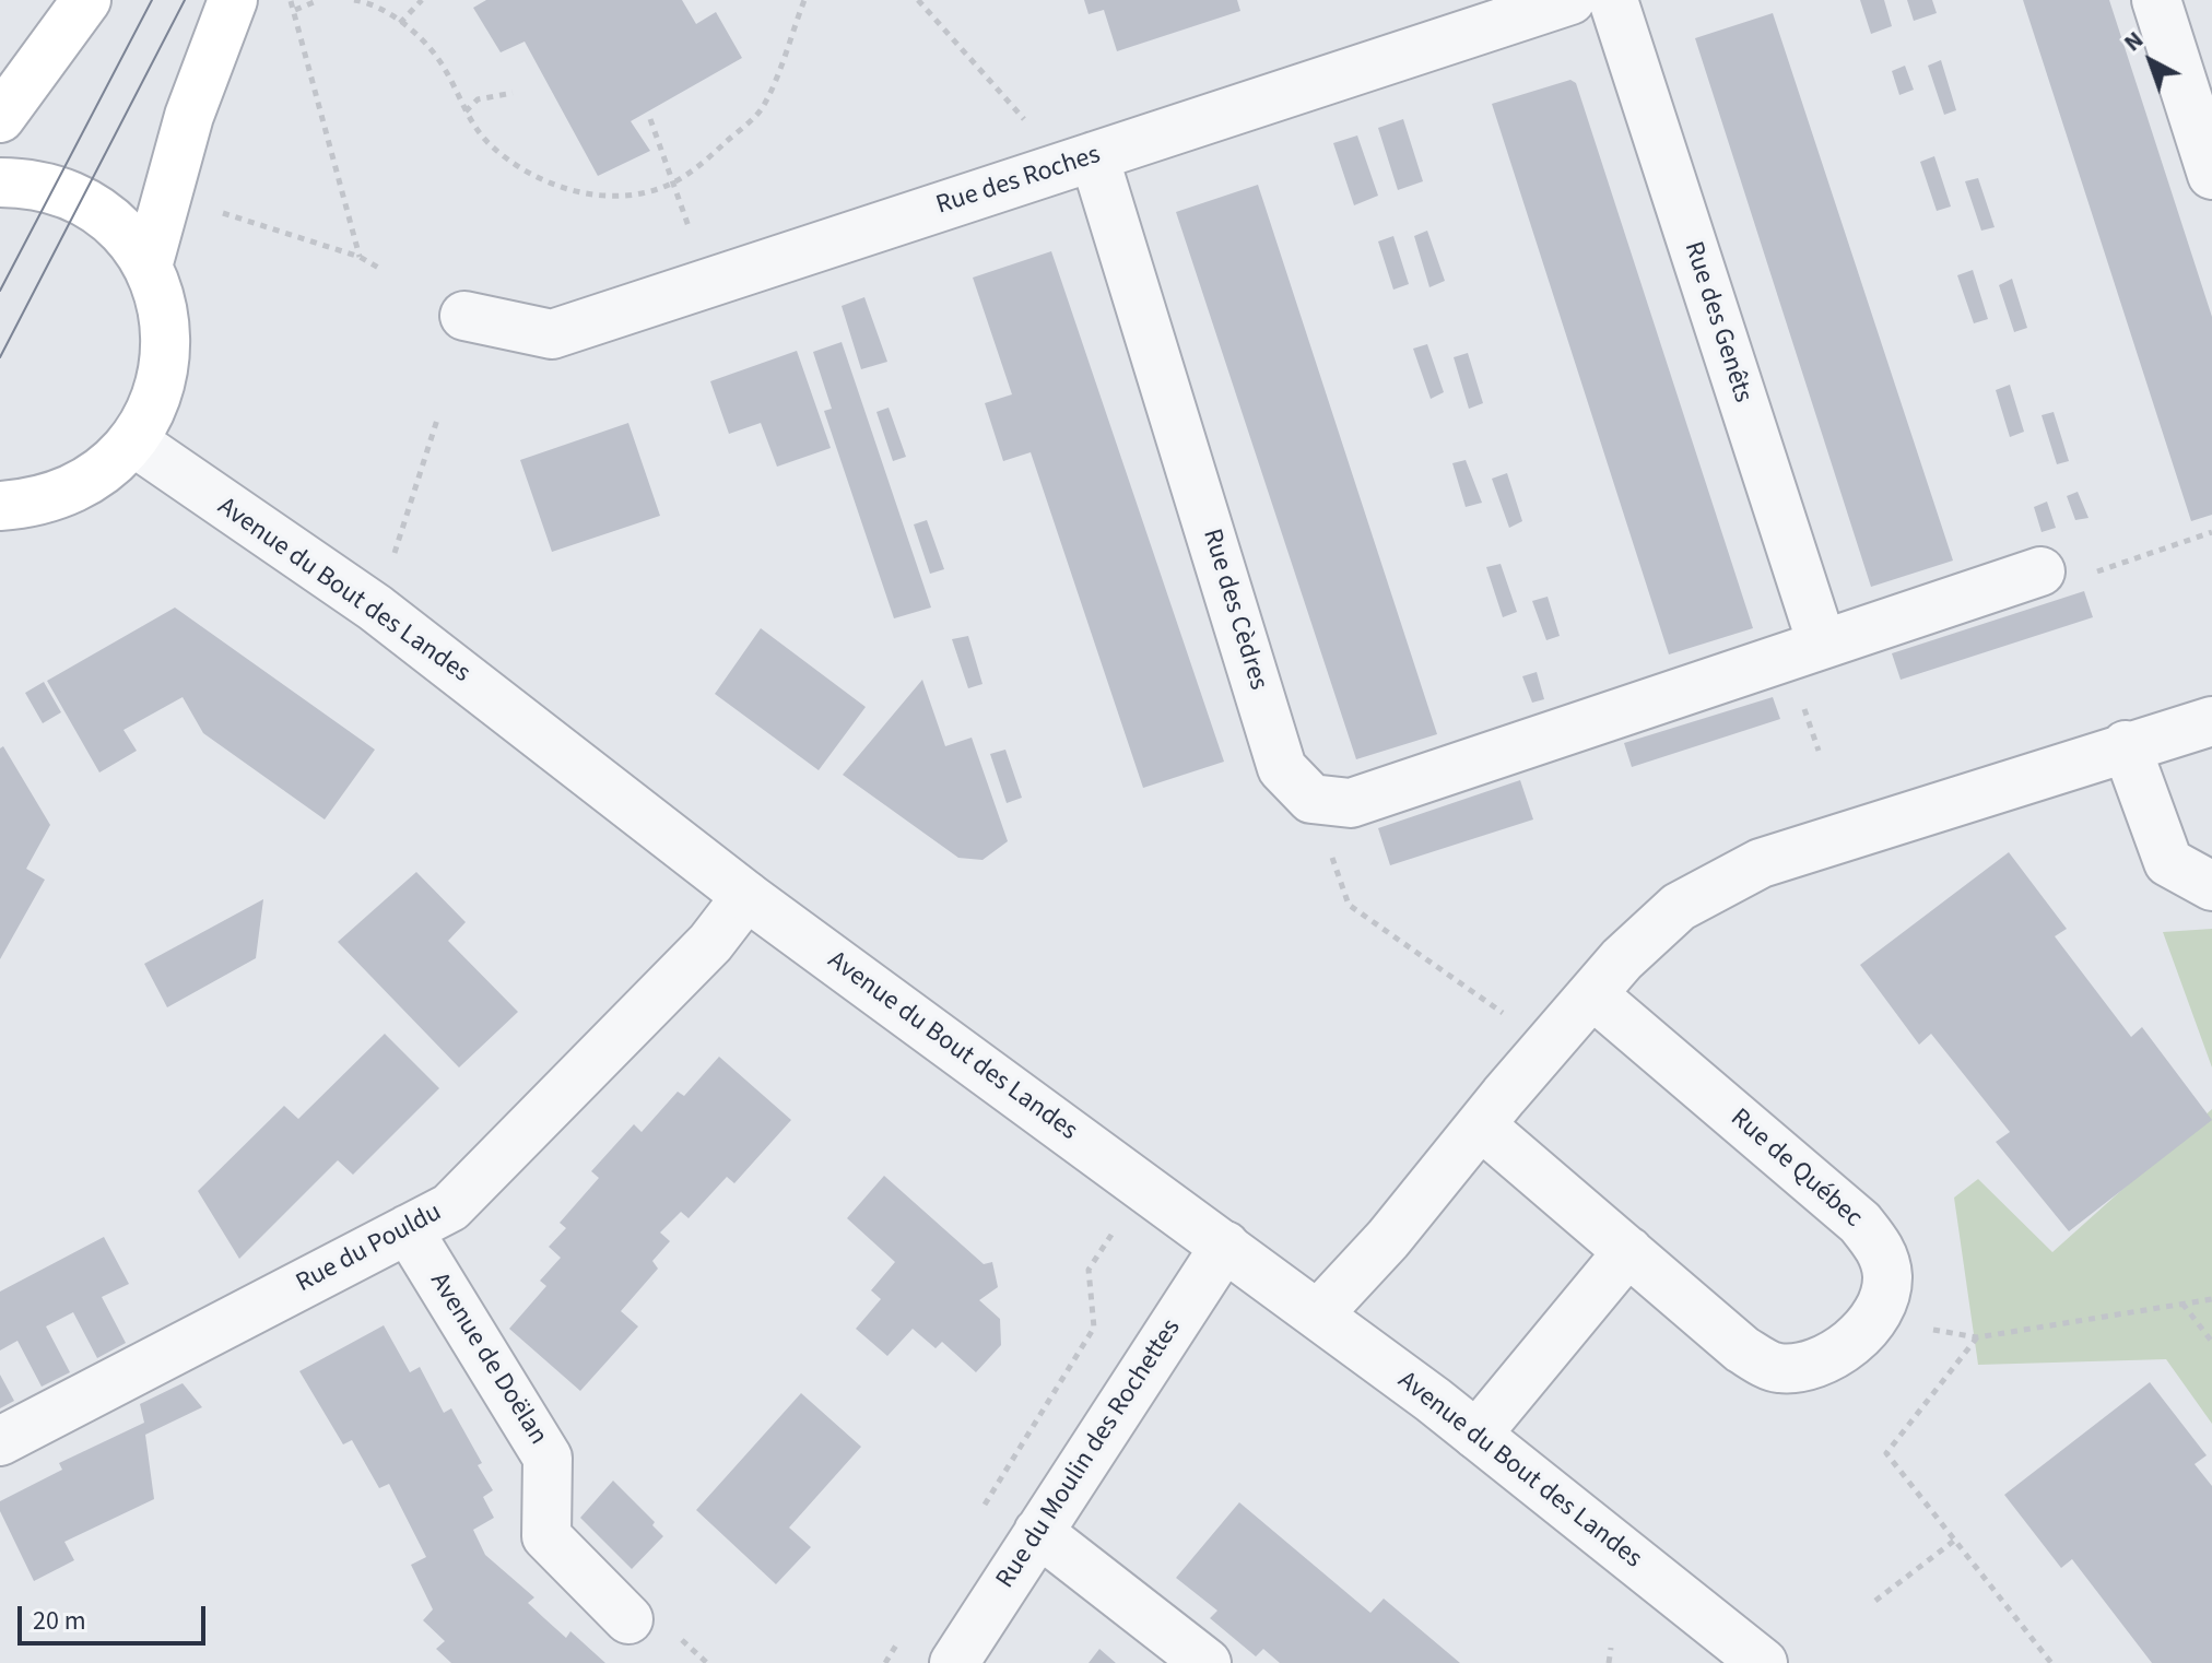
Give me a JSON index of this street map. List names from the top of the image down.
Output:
{
  "streets": {
    "street": [
      "Rue des Roches",
      "Rue des Genêts",
      "Avenue du Bout des Landes",
      "Rue des Cèdres",
      "Rue de Québec",
      "Rue du Pouldu",
      "Avenue de Doëlan",
      "Rue du Moulin des Rochettes"
    ]
  },
  "crossings": [
    ["Rue des Roches", "Rue des Cèdres"],
    ["Avenue du Bout des Landes", "Rue du Pouldu"],
    ["Avenue du Bout des Landes", "Rue du Moulin des Rochettes"],
    ["Rue du Pouldu", "Avenue de Doëlan"]
  ],
  "scale_bar": "20 m",
  "north": "top left"
}
